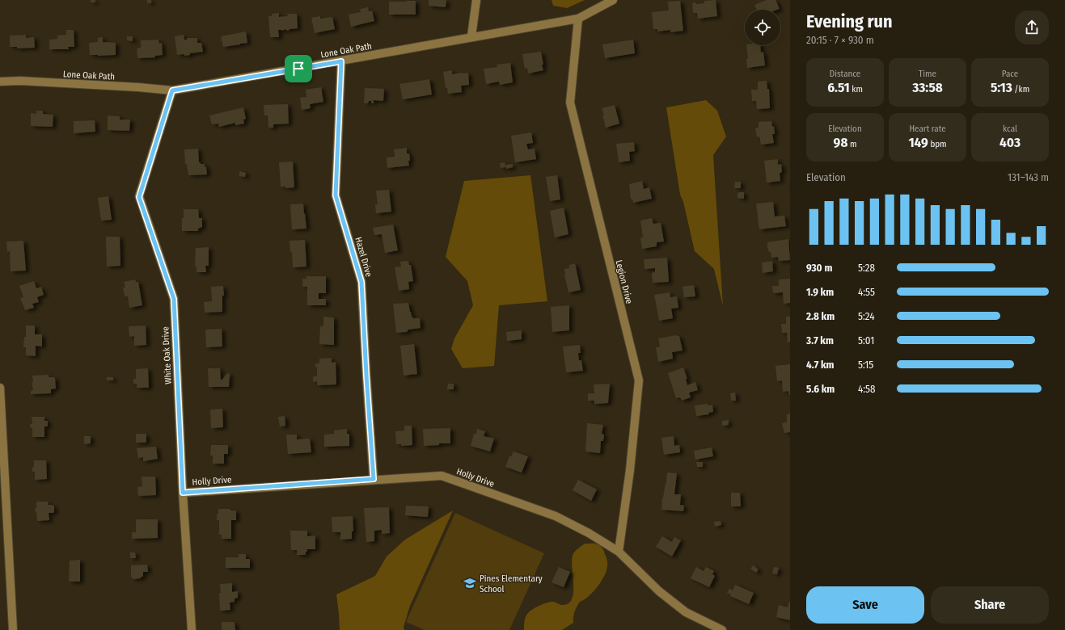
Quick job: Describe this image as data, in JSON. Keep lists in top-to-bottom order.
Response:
{
  "streets": {
    "street": [
      "Lone Oak Path",
      "Hazel Drive",
      "Legion Drive",
      "White Oak Drive",
      "Holly Drive"
    ]
  },
  "crossings": [
    ["Lone Oak Path", "Hazel Drive"],
    ["Lone Oak Path", "Legion Drive"],
    ["Lone Oak Path", "White Oak Drive"],
    ["Hazel Drive", "Holly Drive"],
    ["Legion Drive", "Holly Drive"],
    ["White Oak Drive", "Holly Drive"]
  ],
  "places": {
    "school or university": ["Pines Elementary School"]
  },
  "page": {
    "heading": ["Evening run", "20:15 · 7 × 930 m"],
    "stats": [
      ["Distance", "6.51 km"],
      ["Time", "33:58"],
      ["Pace", "5:13 /km"],
      ["Elevation", "98 m"],
      ["Heart rate", "149 bpm"],
      ["kcal", "403"]
    ],
    "chart": ["Elevation", "131–143 m"],
    "list": [
      {
        "name": "930 m",
        "note": "5:28"
      },
      {
        "name": "1.9 km",
        "note": "4:55"
      },
      {
        "name": "2.8 km",
        "note": "5:24"
      },
      {
        "name": "3.7 km",
        "note": "5:01"
      },
      {
        "name": "4.7 km",
        "note": "5:15"
      },
      {
        "name": "5.6 km",
        "note": "4:58"
      }
    ],
    "buttons": ["Save", "Share"]
  }
}
